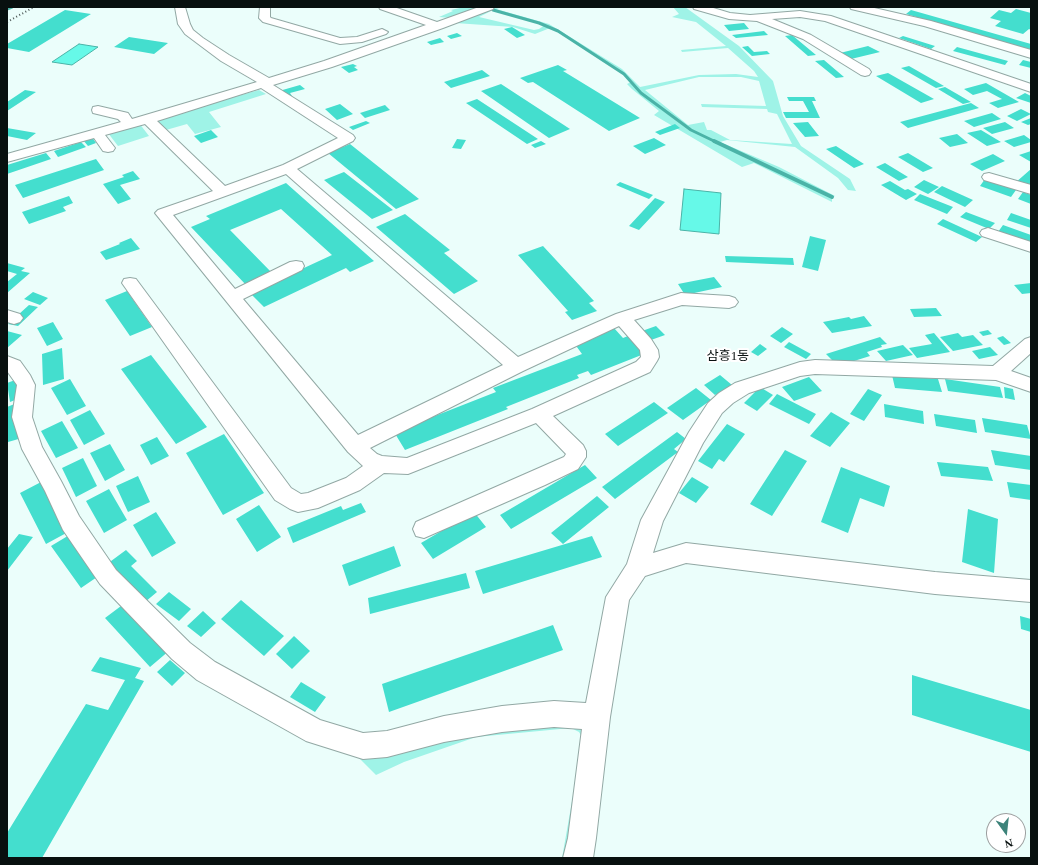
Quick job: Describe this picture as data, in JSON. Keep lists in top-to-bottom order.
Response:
{
  "districts": ["삼흥1동"],
  "north": "bottom"
}
